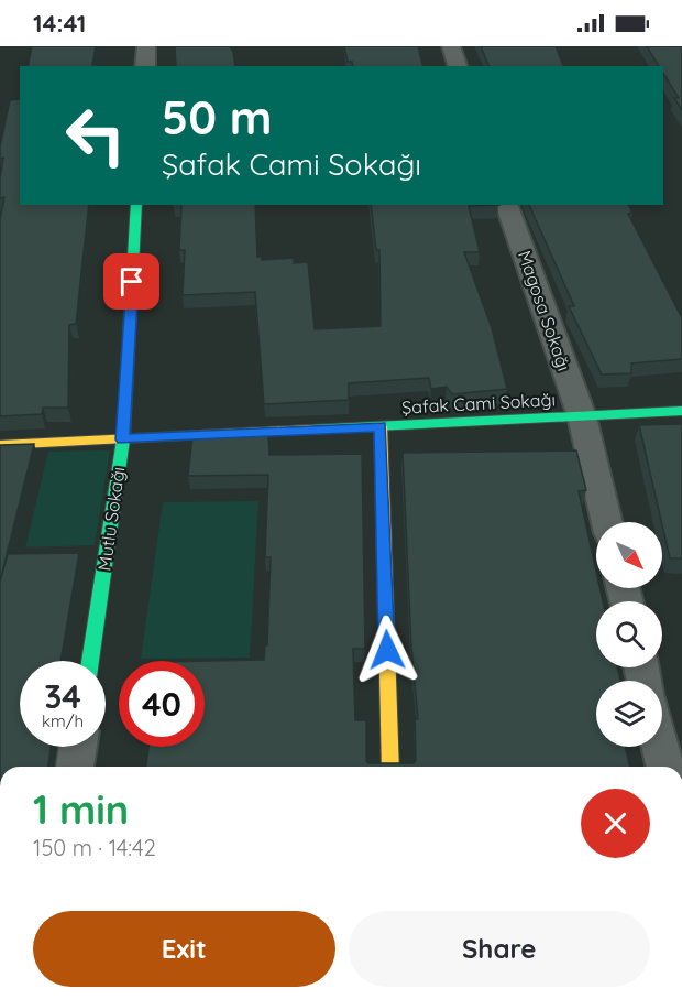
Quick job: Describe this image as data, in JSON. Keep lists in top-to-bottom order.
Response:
{
  "streets": {
    "street": ["Magosa Sokağı", "Şafak Cami Sokağı", "Mutlu Sokağı"]
  },
  "crossings": [
    ["Magosa Sokağı", "Şafak Cami Sokağı"],
    ["Şafak Cami Sokağı", "Mutlu Sokağı"]
  ],
  "north": "bottom right",
  "page": {
    "status": "14:41",
    "turn": ["50 m", "Şafak Cami Sokağı"],
    "speed": "34 km/h",
    "limit": "40",
    "heading": ["1 min", "150 m · 14:42"],
    "buttons": ["Exit", "Share"]
  }
}
